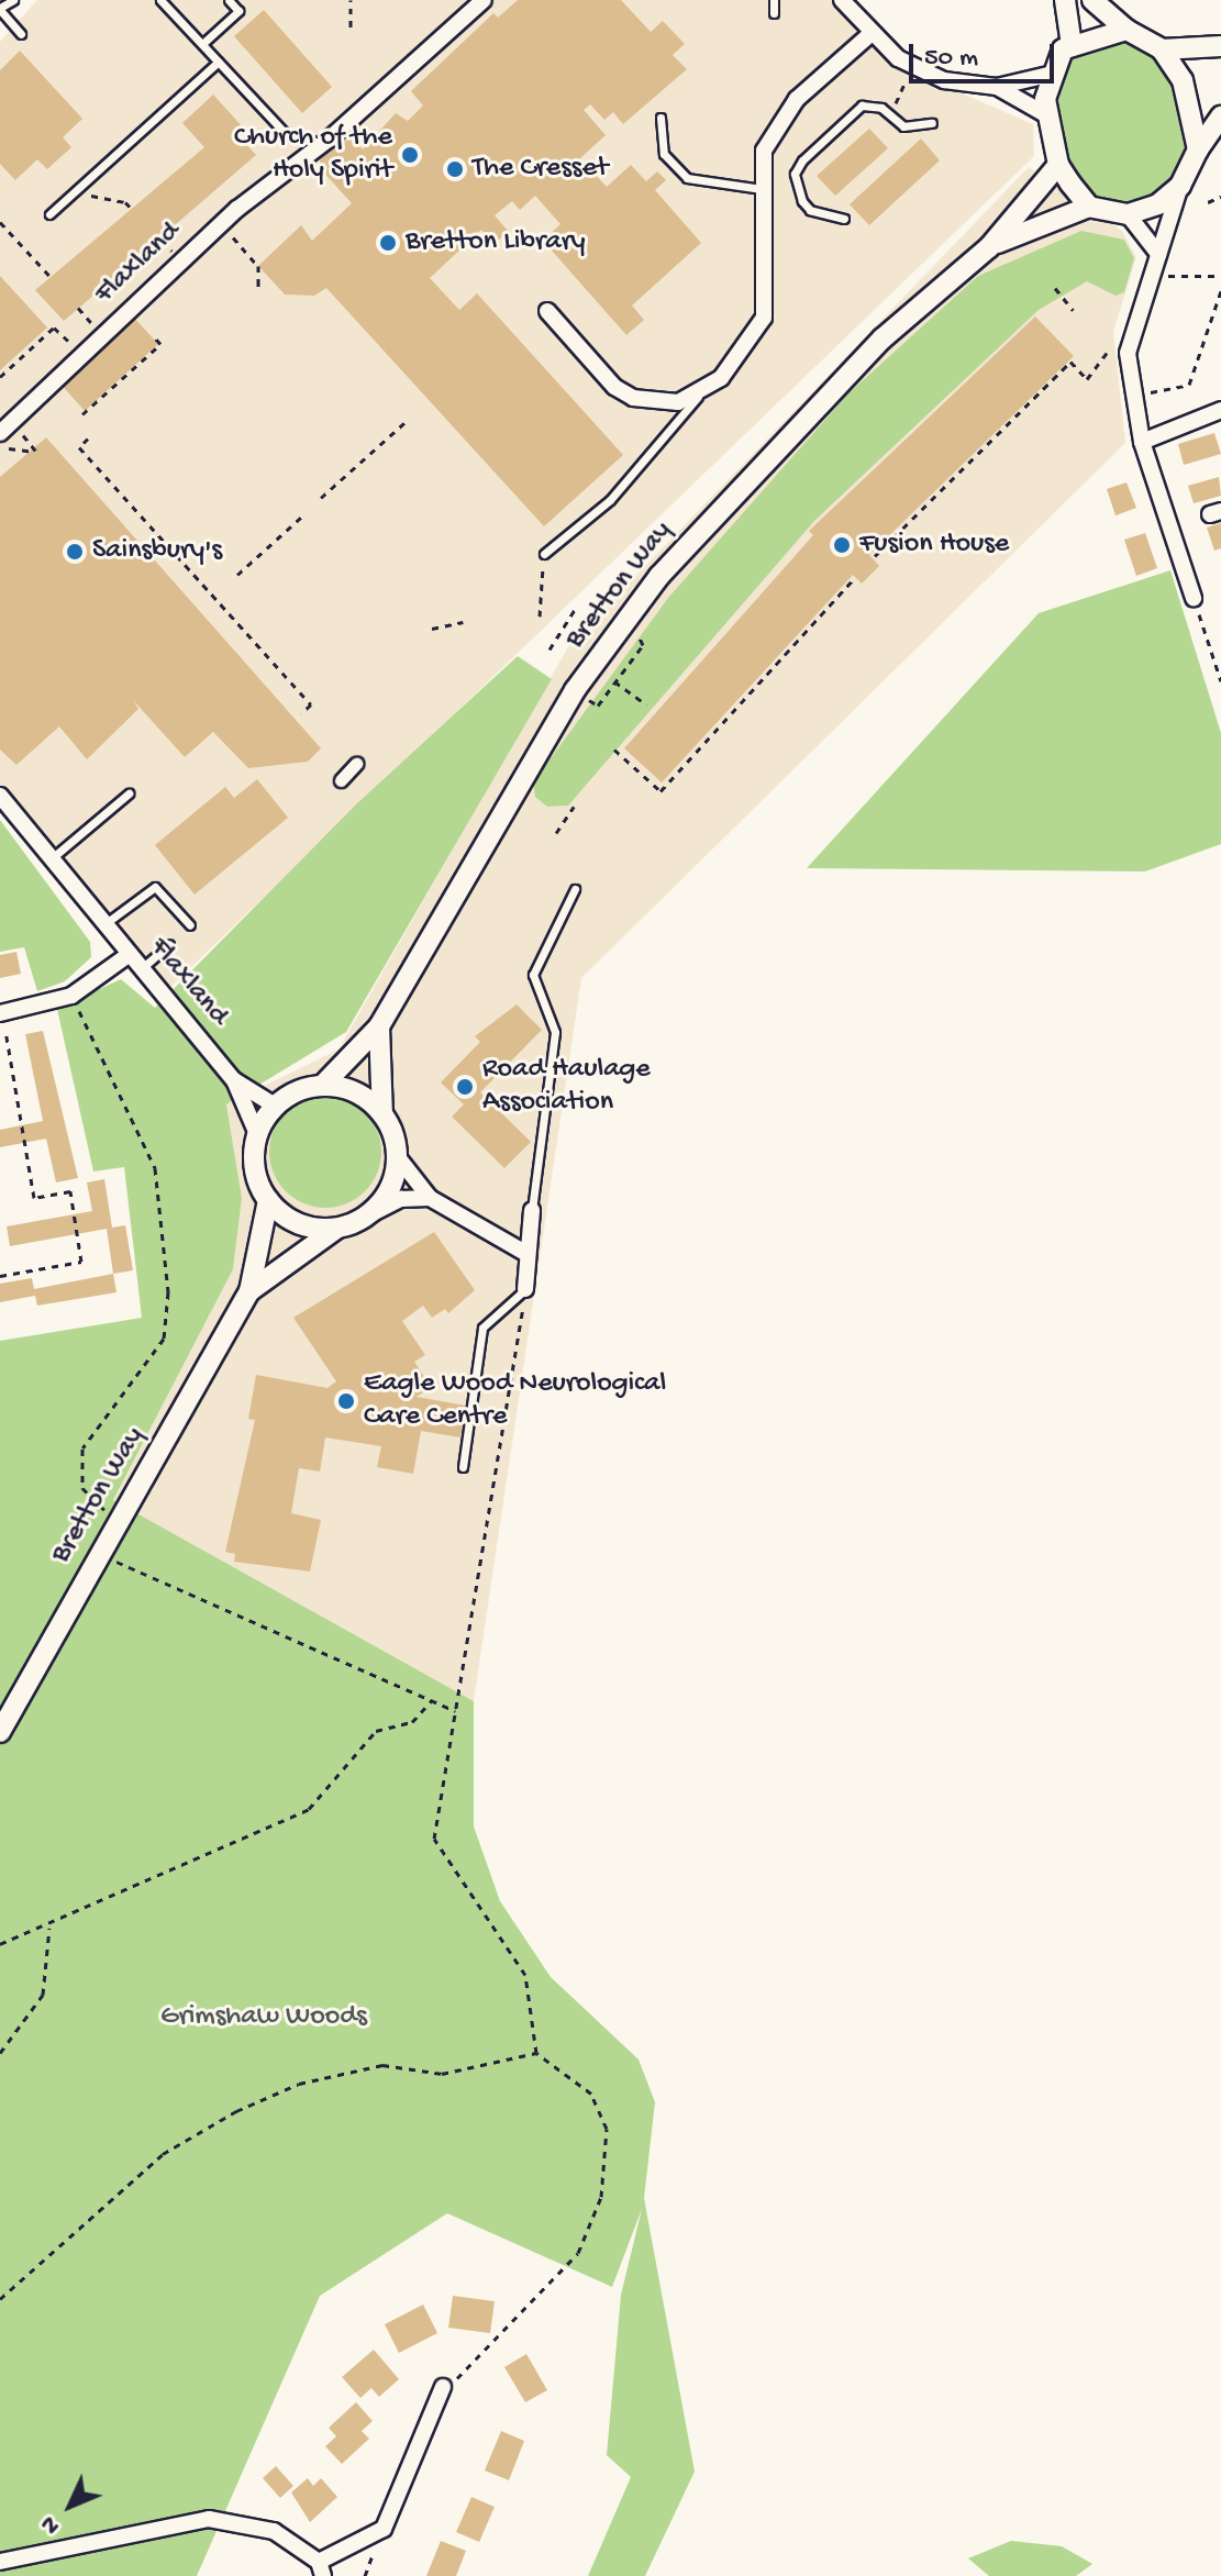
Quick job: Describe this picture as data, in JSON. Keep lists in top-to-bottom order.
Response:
{
  "streets": {
    "street": ["Flaxland", "Bretton Way"]
  },
  "crossings": [
    ["Flaxland", "Bretton Way"]
  ],
  "parks": ["Grimshaw Woods"],
  "places": [
    "Church of the Holy Spirit",
    "The Cresset",
    "Bretton Library",
    "Fusion House",
    "Sainsbury's",
    "Road Haulage Association",
    "Eagle Wood Neurological Care Centre"
  ],
  "scale_bar": "50 m",
  "north": "bottom left"
}
